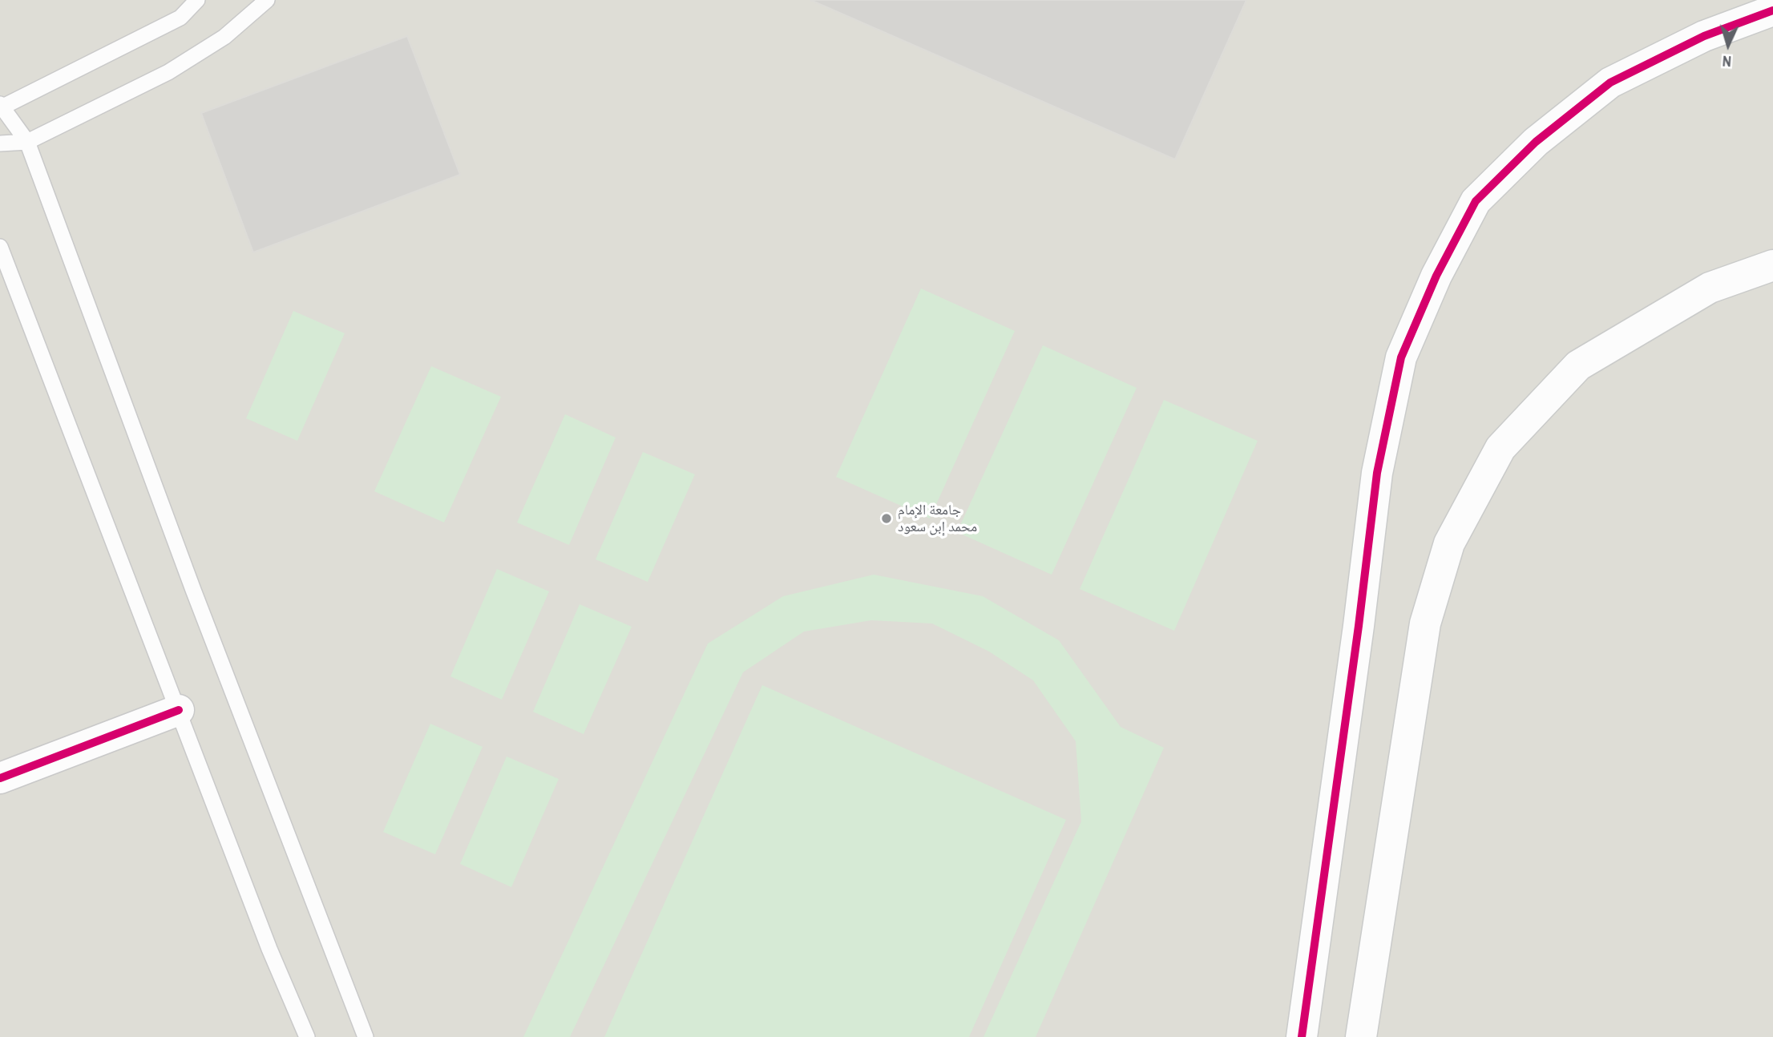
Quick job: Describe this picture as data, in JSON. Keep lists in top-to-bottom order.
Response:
{
  "places": ["جامعة الإمام محمد إبن سعود"],
  "north": "bottom"
}
